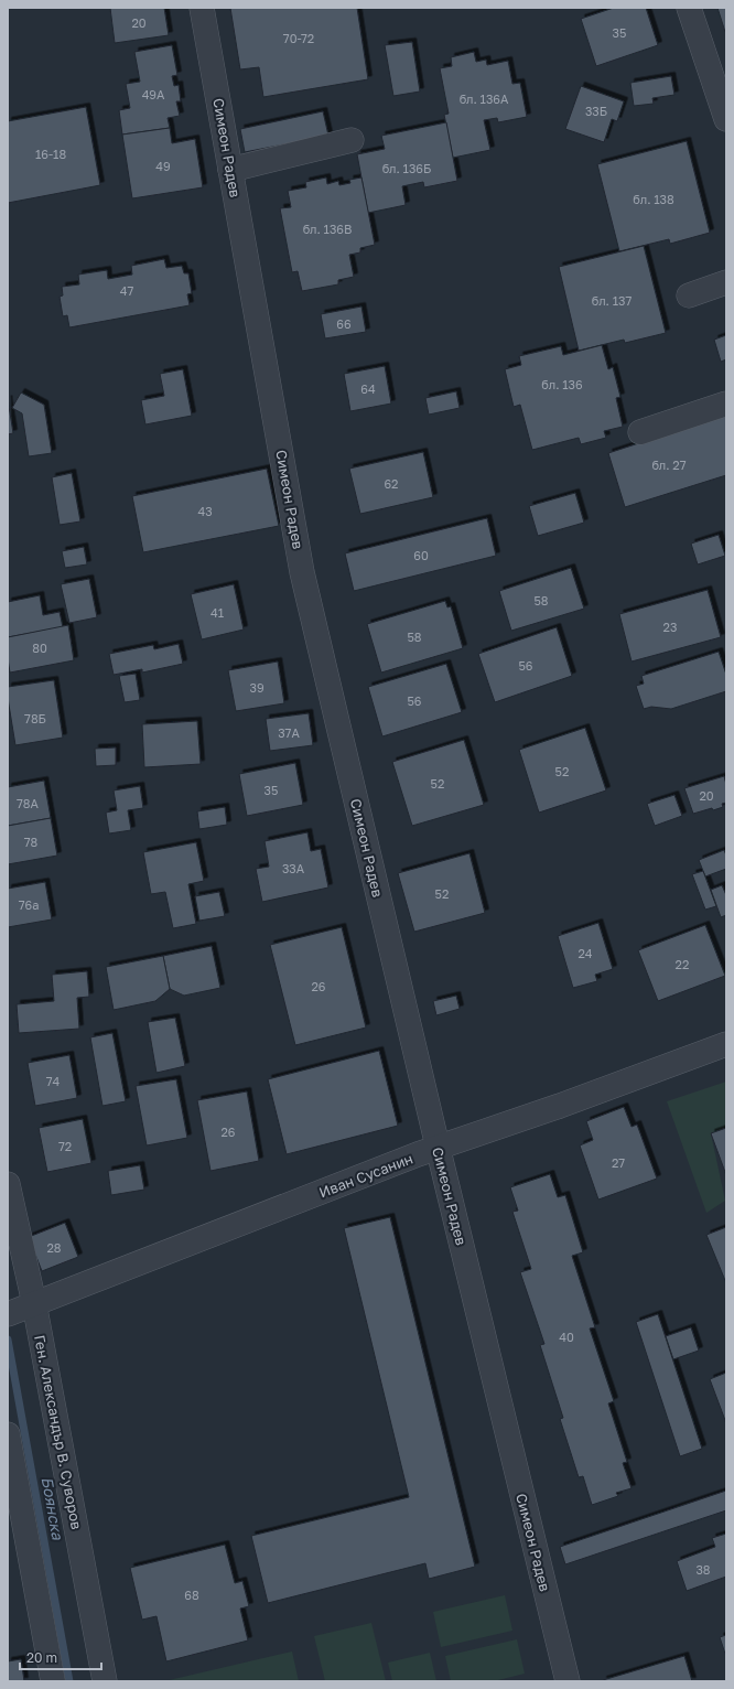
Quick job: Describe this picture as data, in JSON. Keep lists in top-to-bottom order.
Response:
{
  "streets": {
    "street": ["Симеон Радев", "Иван Сусанин", "Ген. Александър В. Суворов"]
  },
  "crossings": [
    ["Симеон Радев", "Иван Сусанин"],
    ["Иван Сусанин", "Ген. Александър В. Суворов"]
  ],
  "water": ["Боянска"],
  "house_numbers": [
    "20",
    "35",
    "70-72",
    "49A",
    "бл. 136А",
    "33Б",
    "16-18",
    "49",
    "бл. 136Б",
    "бл. 138",
    "бл. 136В",
    "47",
    "бл. 137",
    "66",
    "бл. 136",
    "64",
    "бл. 27",
    "62",
    "43",
    "60",
    "58",
    "41",
    "23",
    "58",
    "80",
    "56",
    "39",
    "56",
    "78Б",
    "37А",
    "52",
    "52",
    "35",
    "20",
    "78А",
    "78",
    "33А",
    "52",
    "76a",
    "24",
    "22",
    "26",
    "74",
    "26",
    "72",
    "27",
    "28",
    "40",
    "38",
    "68"
  ],
  "scale_bar": "20 m"
}
